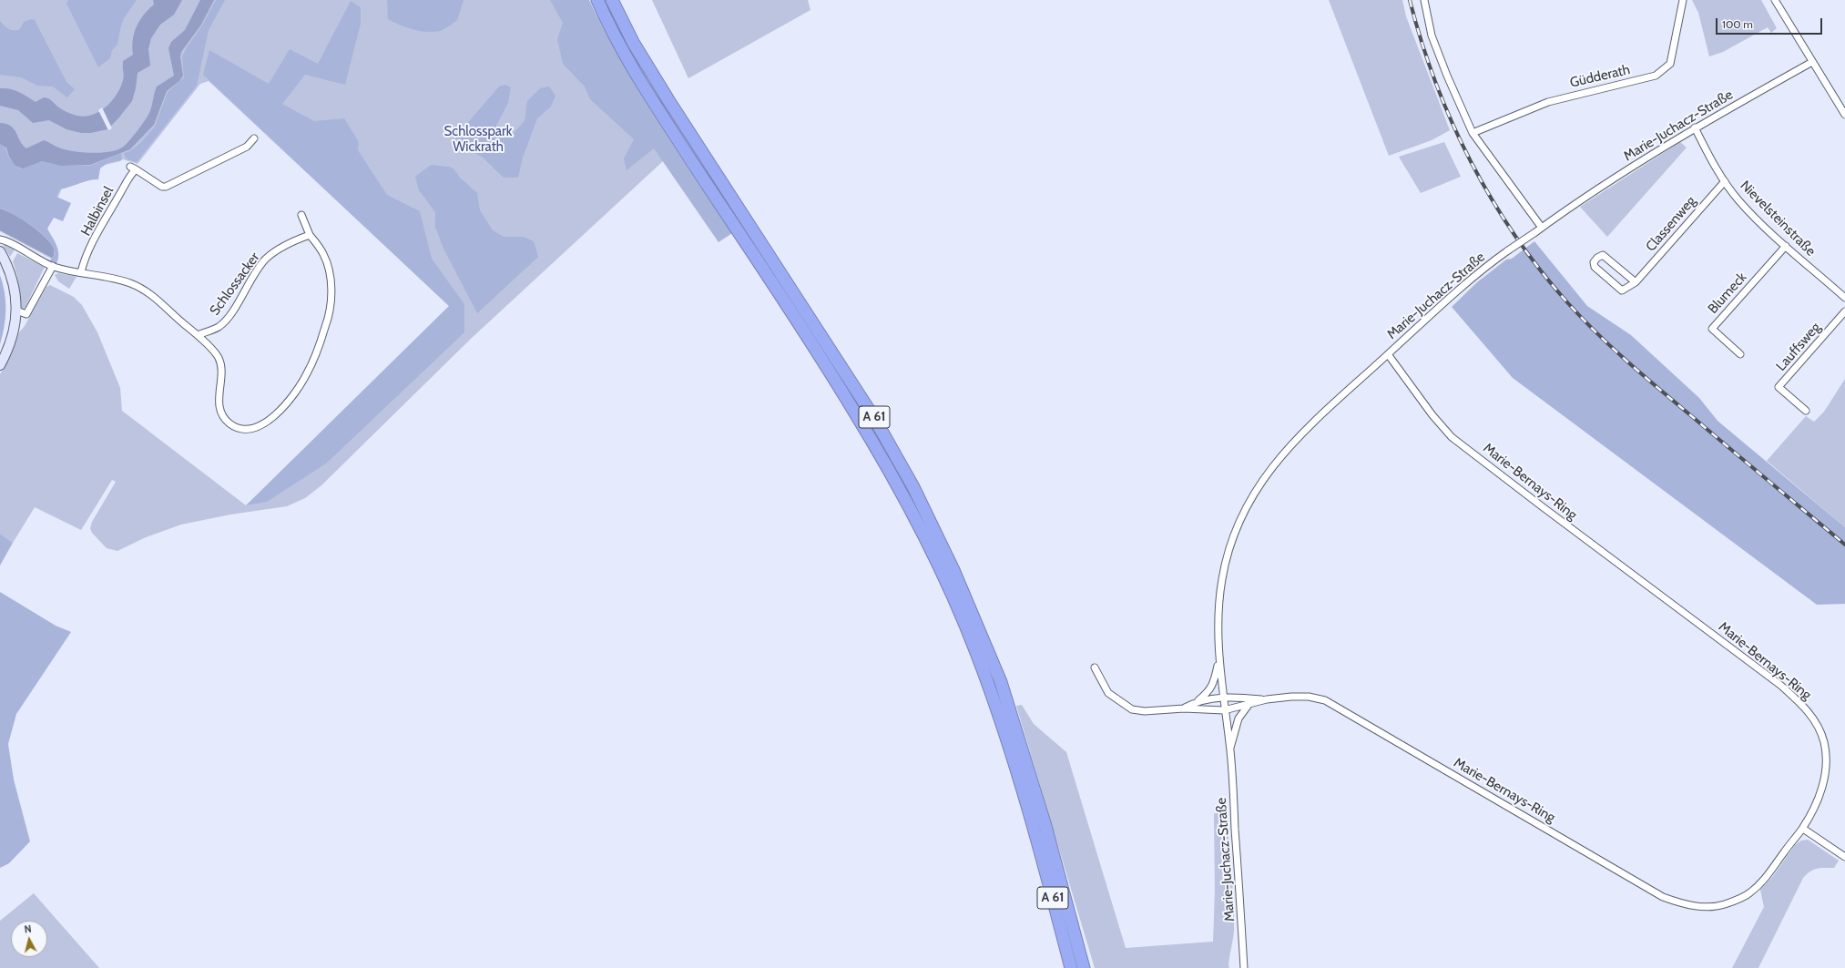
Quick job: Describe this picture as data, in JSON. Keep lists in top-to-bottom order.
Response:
{
  "streets": {
    "highway": ["A 61"],
    "street": [
      "Güdderath",
      "Marie-Juchacz-Straße",
      "Halbinsel",
      "Nievelsteinstraße",
      "Classenweg",
      "Schlossacker",
      "Blumeck",
      "Lauffsweg",
      "Marie-Bernays-Ring"
    ]
  },
  "crossings": [
    ["Marie-Juchacz-Straße", "Nievelsteinstraße"],
    ["Marie-Juchacz-Straße", "Marie-Bernays-Ring"],
    ["Nievelsteinstraße", "Classenweg"],
    ["Nievelsteinstraße", "Blumeck"]
  ],
  "parks": ["Schlosspark Wickrath"],
  "scale_bar": "100 m",
  "north": "top"
}
